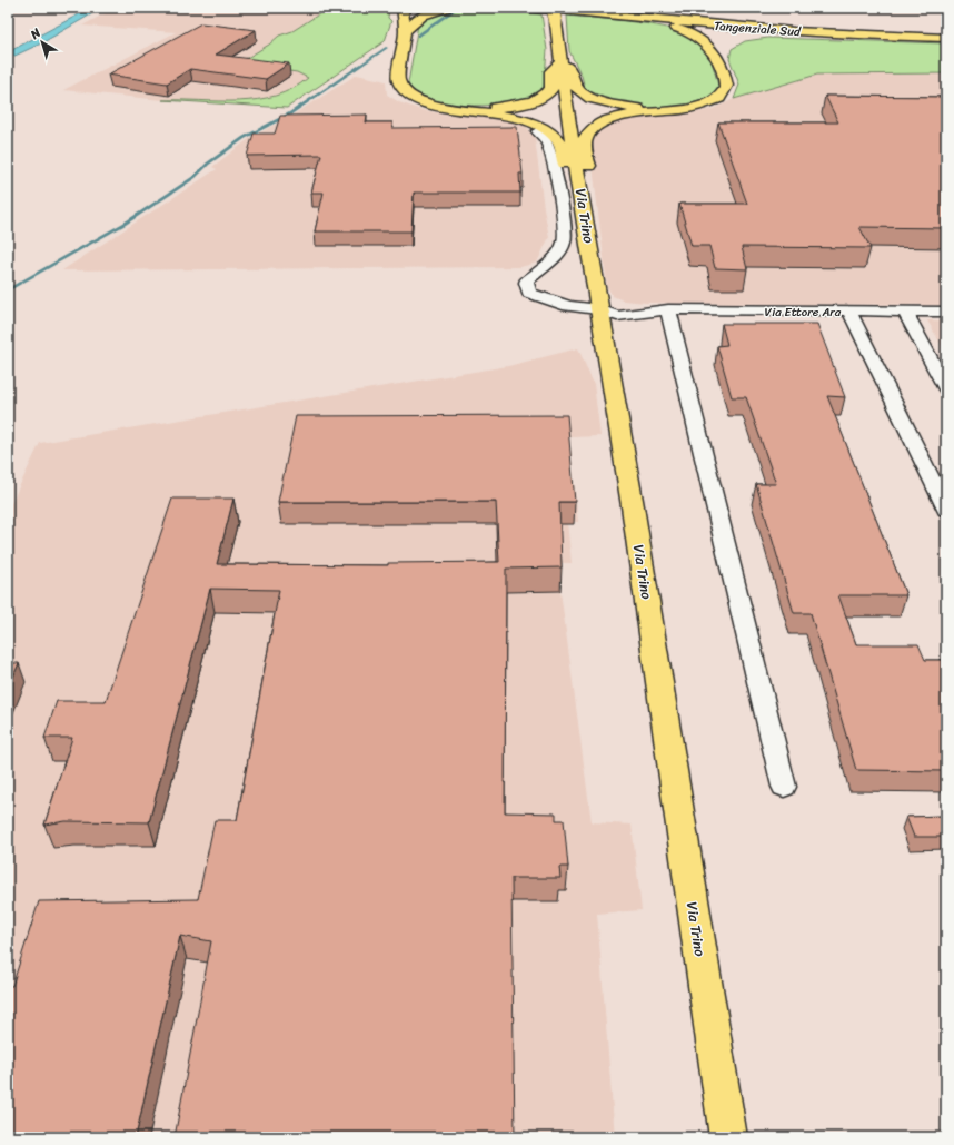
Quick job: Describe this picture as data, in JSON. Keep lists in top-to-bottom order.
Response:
{
  "streets": {
    "main road": ["Tangenziale Sud", "Via Trino"],
    "street": ["Via Ettore Ara"]
  },
  "crossings": [
    ["Tangenziale Sud", "Via Trino"],
    ["Via Trino", "Via Ettore Ara"]
  ],
  "north": "top left"
}
